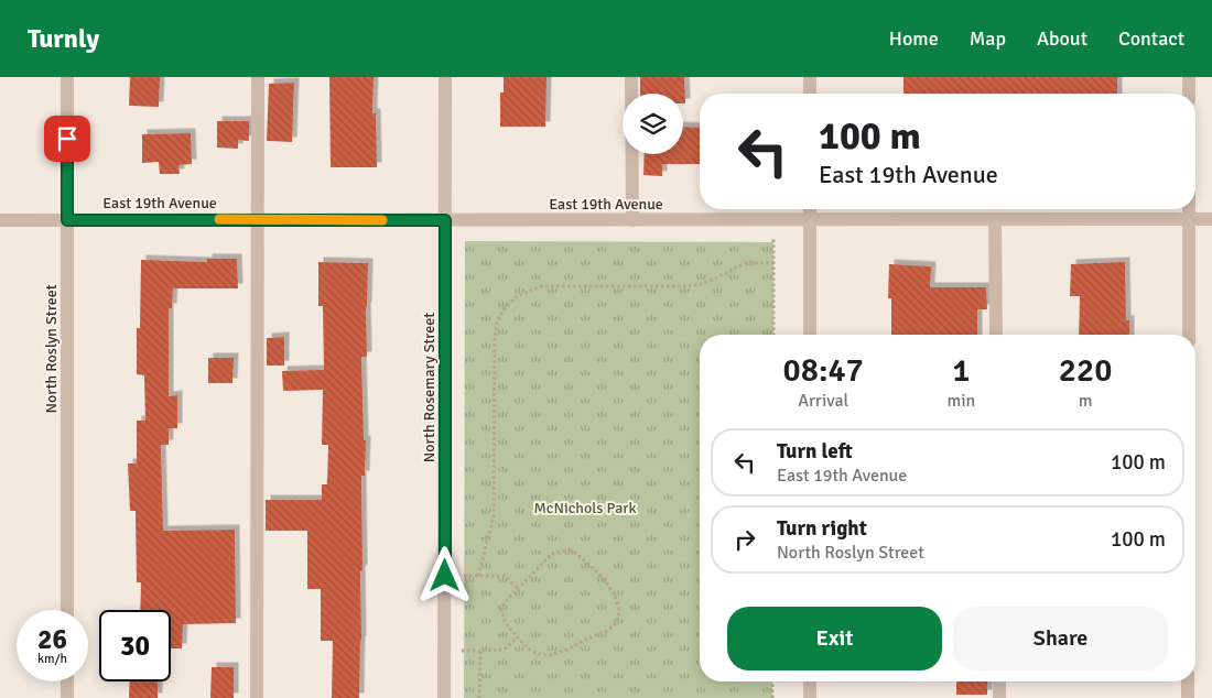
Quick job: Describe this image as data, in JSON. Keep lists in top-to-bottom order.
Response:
{
  "streets": {
    "street": ["East 19th Avenue", "North Roslyn Street", "North Rosemary Street"]
  },
  "crossings": [
    ["East 19th Avenue", "North Roslyn Street"],
    ["East 19th Avenue", "North Rosemary Street"]
  ],
  "parks": ["McNichols Park"],
  "page": {
    "header": "Turnly",
    "nav": [
      "Home",
      "Map",
      "About",
      "Contact"
    ],
    "turn": ["100 m", "East 19th Avenue"],
    "eta": [
      "08:47",
      "Arrival",
      "1",
      "min",
      "220",
      "m"
    ],
    "list": [
      {
        "name": "Turn left",
        "note": "East 19th Avenue",
        "value": "100 m"
      },
      {
        "name": "Turn right",
        "note": "North Roslyn Street",
        "value": "100 m"
      }
    ],
    "buttons": ["Exit", "Share"],
    "speed": "26 km/h",
    "limit": "30"
  }
}
